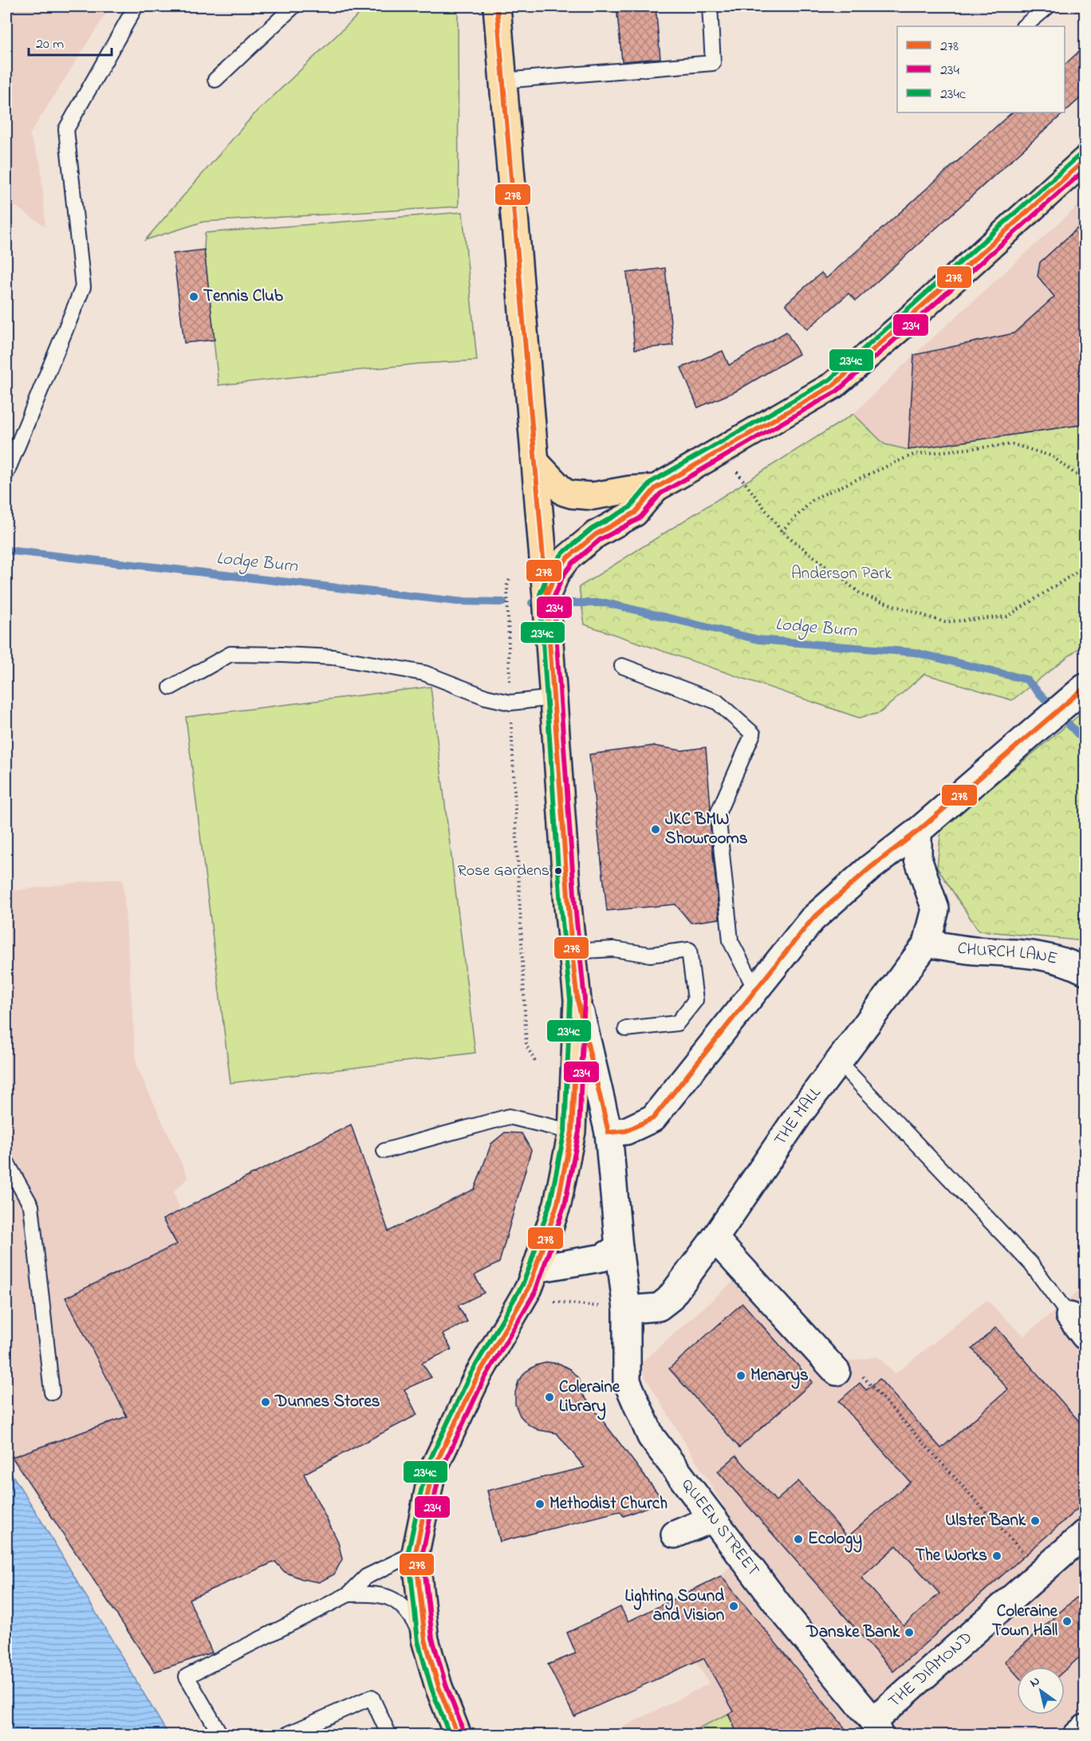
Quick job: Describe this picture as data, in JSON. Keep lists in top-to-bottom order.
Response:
{
  "streets": {
    "street": [
      "CHURCH LANE",
      "THE MALL",
      "QUEEN STREET",
      "THE DIAMOND"
    ]
  },
  "crossings": [
    ["CHURCH LANE", "THE MALL"],
    ["THE MALL", "QUEEN STREET"],
    ["QUEEN STREET", "THE DIAMOND"]
  ],
  "water": ["Lodge Burn"],
  "parks": ["Anderson Park"],
  "places": [
    "Tennis Club",
    "JKC BMW Showrooms",
    "Rose Gardens",
    "Menarys",
    "Coleraine Library",
    "Dunnes Stores",
    "Methodist Church",
    "Ulster Bank",
    "Ecology",
    "The Works",
    "Lighting Sound and Vision",
    "Coleraine Town Hall",
    "Danske Bank"
  ],
  "lines": ["transit line 278", "transit line 234c", "transit line 234"],
  "legend": ["278", "234", "234c"],
  "scale_bar": "20 m",
  "north": "top left"
}
